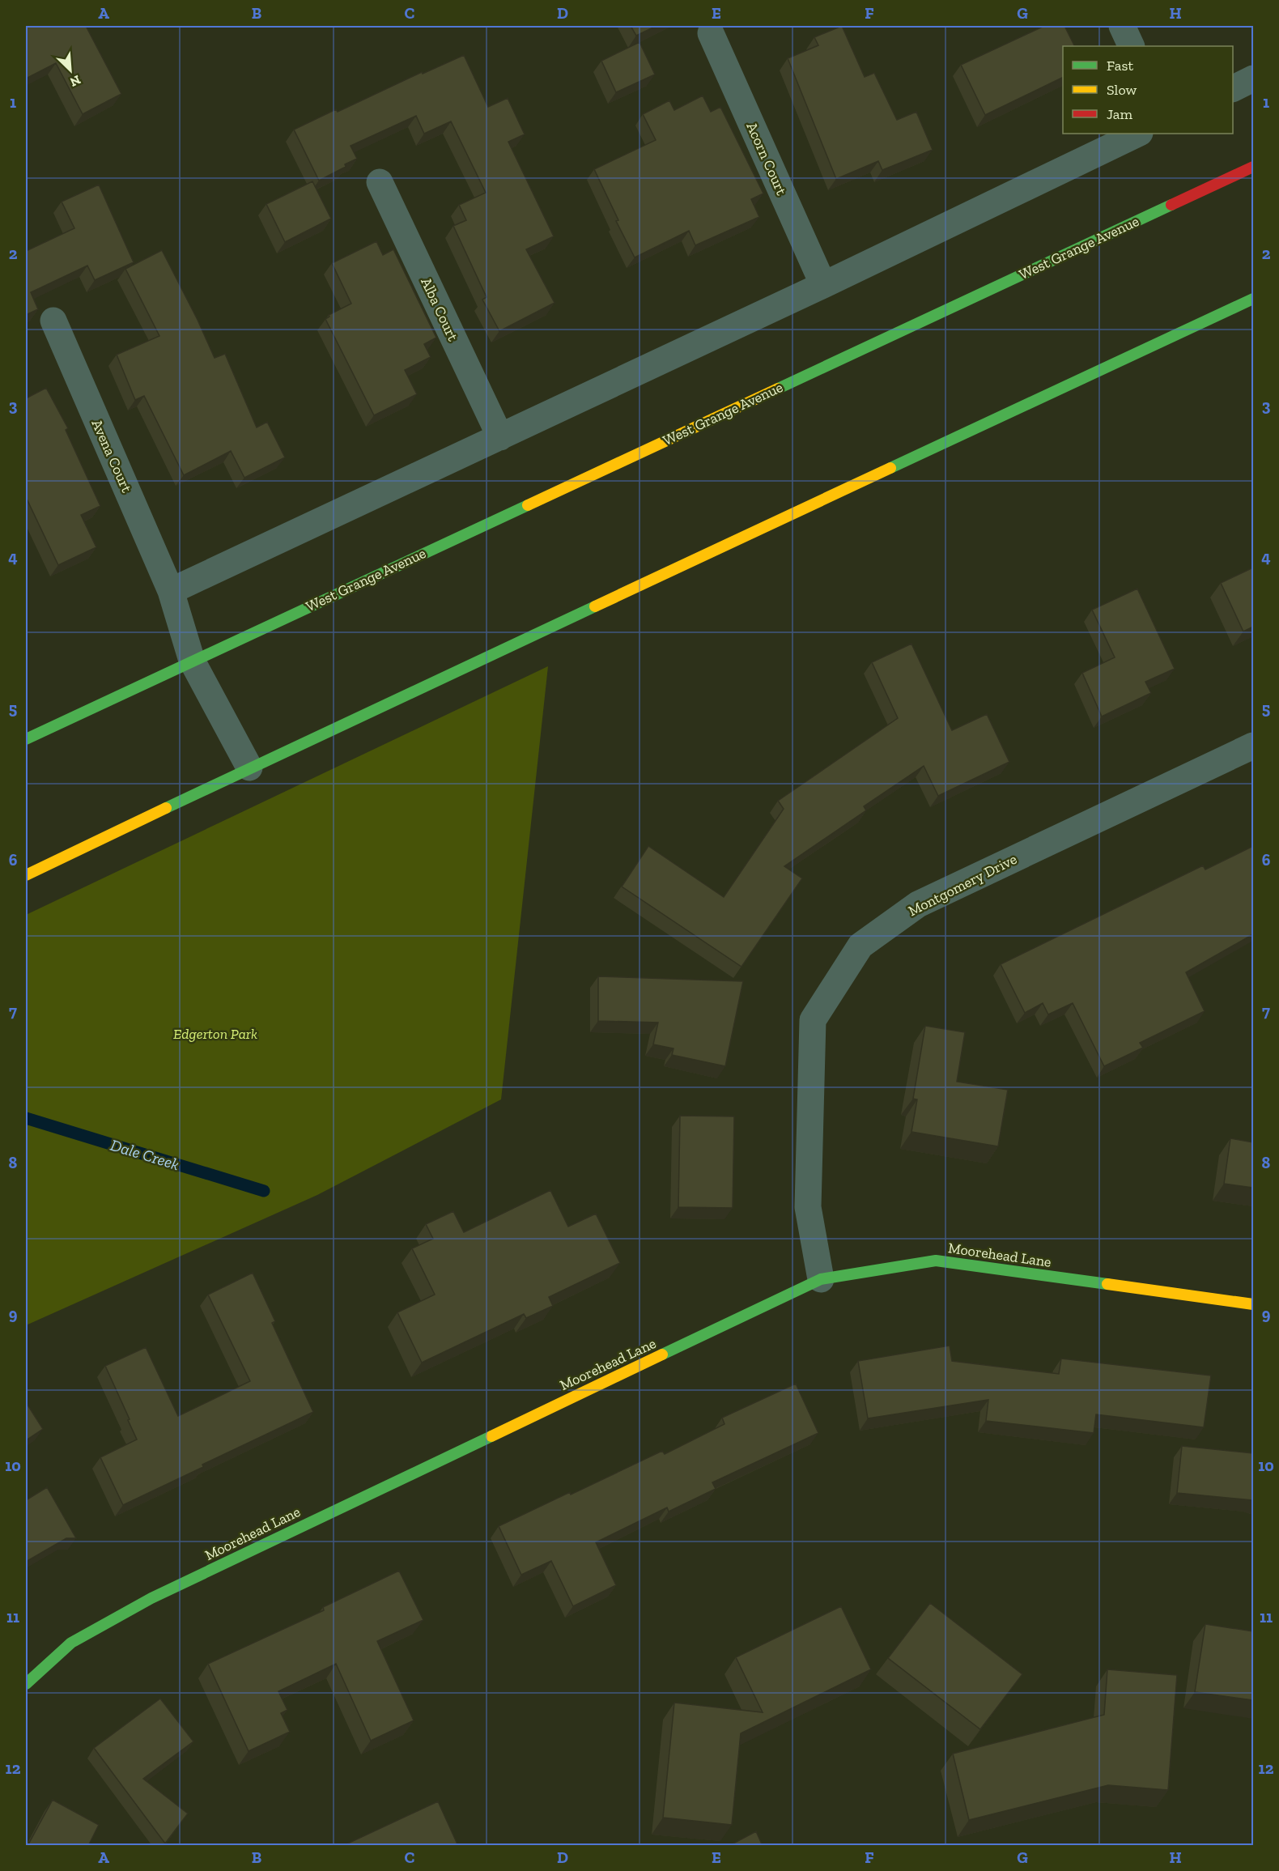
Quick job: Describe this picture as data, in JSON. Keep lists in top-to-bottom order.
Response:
{
  "streets": {
    "street": [
      "Acorn Court",
      "West Grange Avenue",
      "Alba Court",
      "Avena Court",
      "Montgomery Drive",
      "Moorehead Lane"
    ]
  },
  "crossings": [
    ["Montgomery Drive", "Moorehead Lane"]
  ],
  "water": ["Dale Creek"],
  "parks": ["Edgerton Park"],
  "legend": ["Fast", "Slow", "Jam"],
  "north": "bottom right",
  "grid": {
    "columns": [
      "A",
      "B",
      "C",
      "D",
      "E",
      "F",
      "G",
      "H"
    ],
    "rows": [
      "1",
      "2",
      "3",
      "4",
      "5",
      "6",
      "7",
      "8",
      "9",
      "10",
      "11",
      "12"
    ]
  }
}
